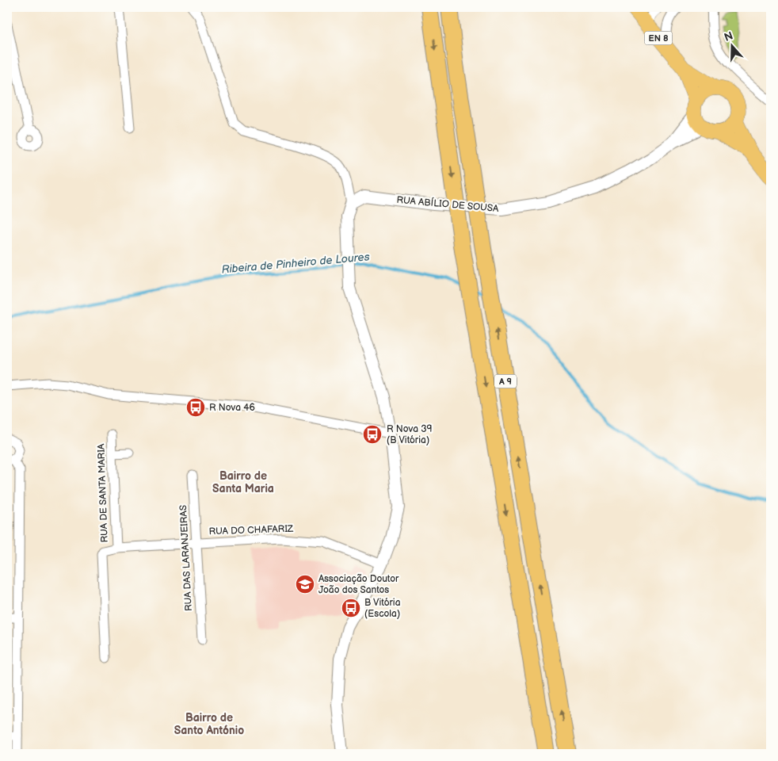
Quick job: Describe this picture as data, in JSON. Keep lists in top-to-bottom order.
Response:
{
  "streets": {
    "highway": ["A 9"],
    "main road": ["EN 8"],
    "street": [
      "RUA ABÍLIO DE SOUSA",
      "RUA DE SANTA MARIA",
      "RUA DO CHAFARIZ",
      "RUA DAS LARANJEIRAS"
    ]
  },
  "crossings": [
    ["EN 8", "RUA ABÍLIO DE SOUSA"],
    ["RUA DE SANTA MARIA", "RUA DO CHAFARIZ"],
    ["RUA DO CHAFARIZ", "RUA DAS LARANJEIRAS"]
  ],
  "districts": ["Bairro de Santa Maria", "Bairro de Santo António"],
  "water": ["Ribeira de Pinheiro de Loures"],
  "places": {
    "bus stop": ["R Nova 46", "R Nova 39 (B Vitória)", "B Vitória (Escola)"],
    "school or university": ["Associação Doutor João dos Santos"]
  },
  "north": "top"
}
